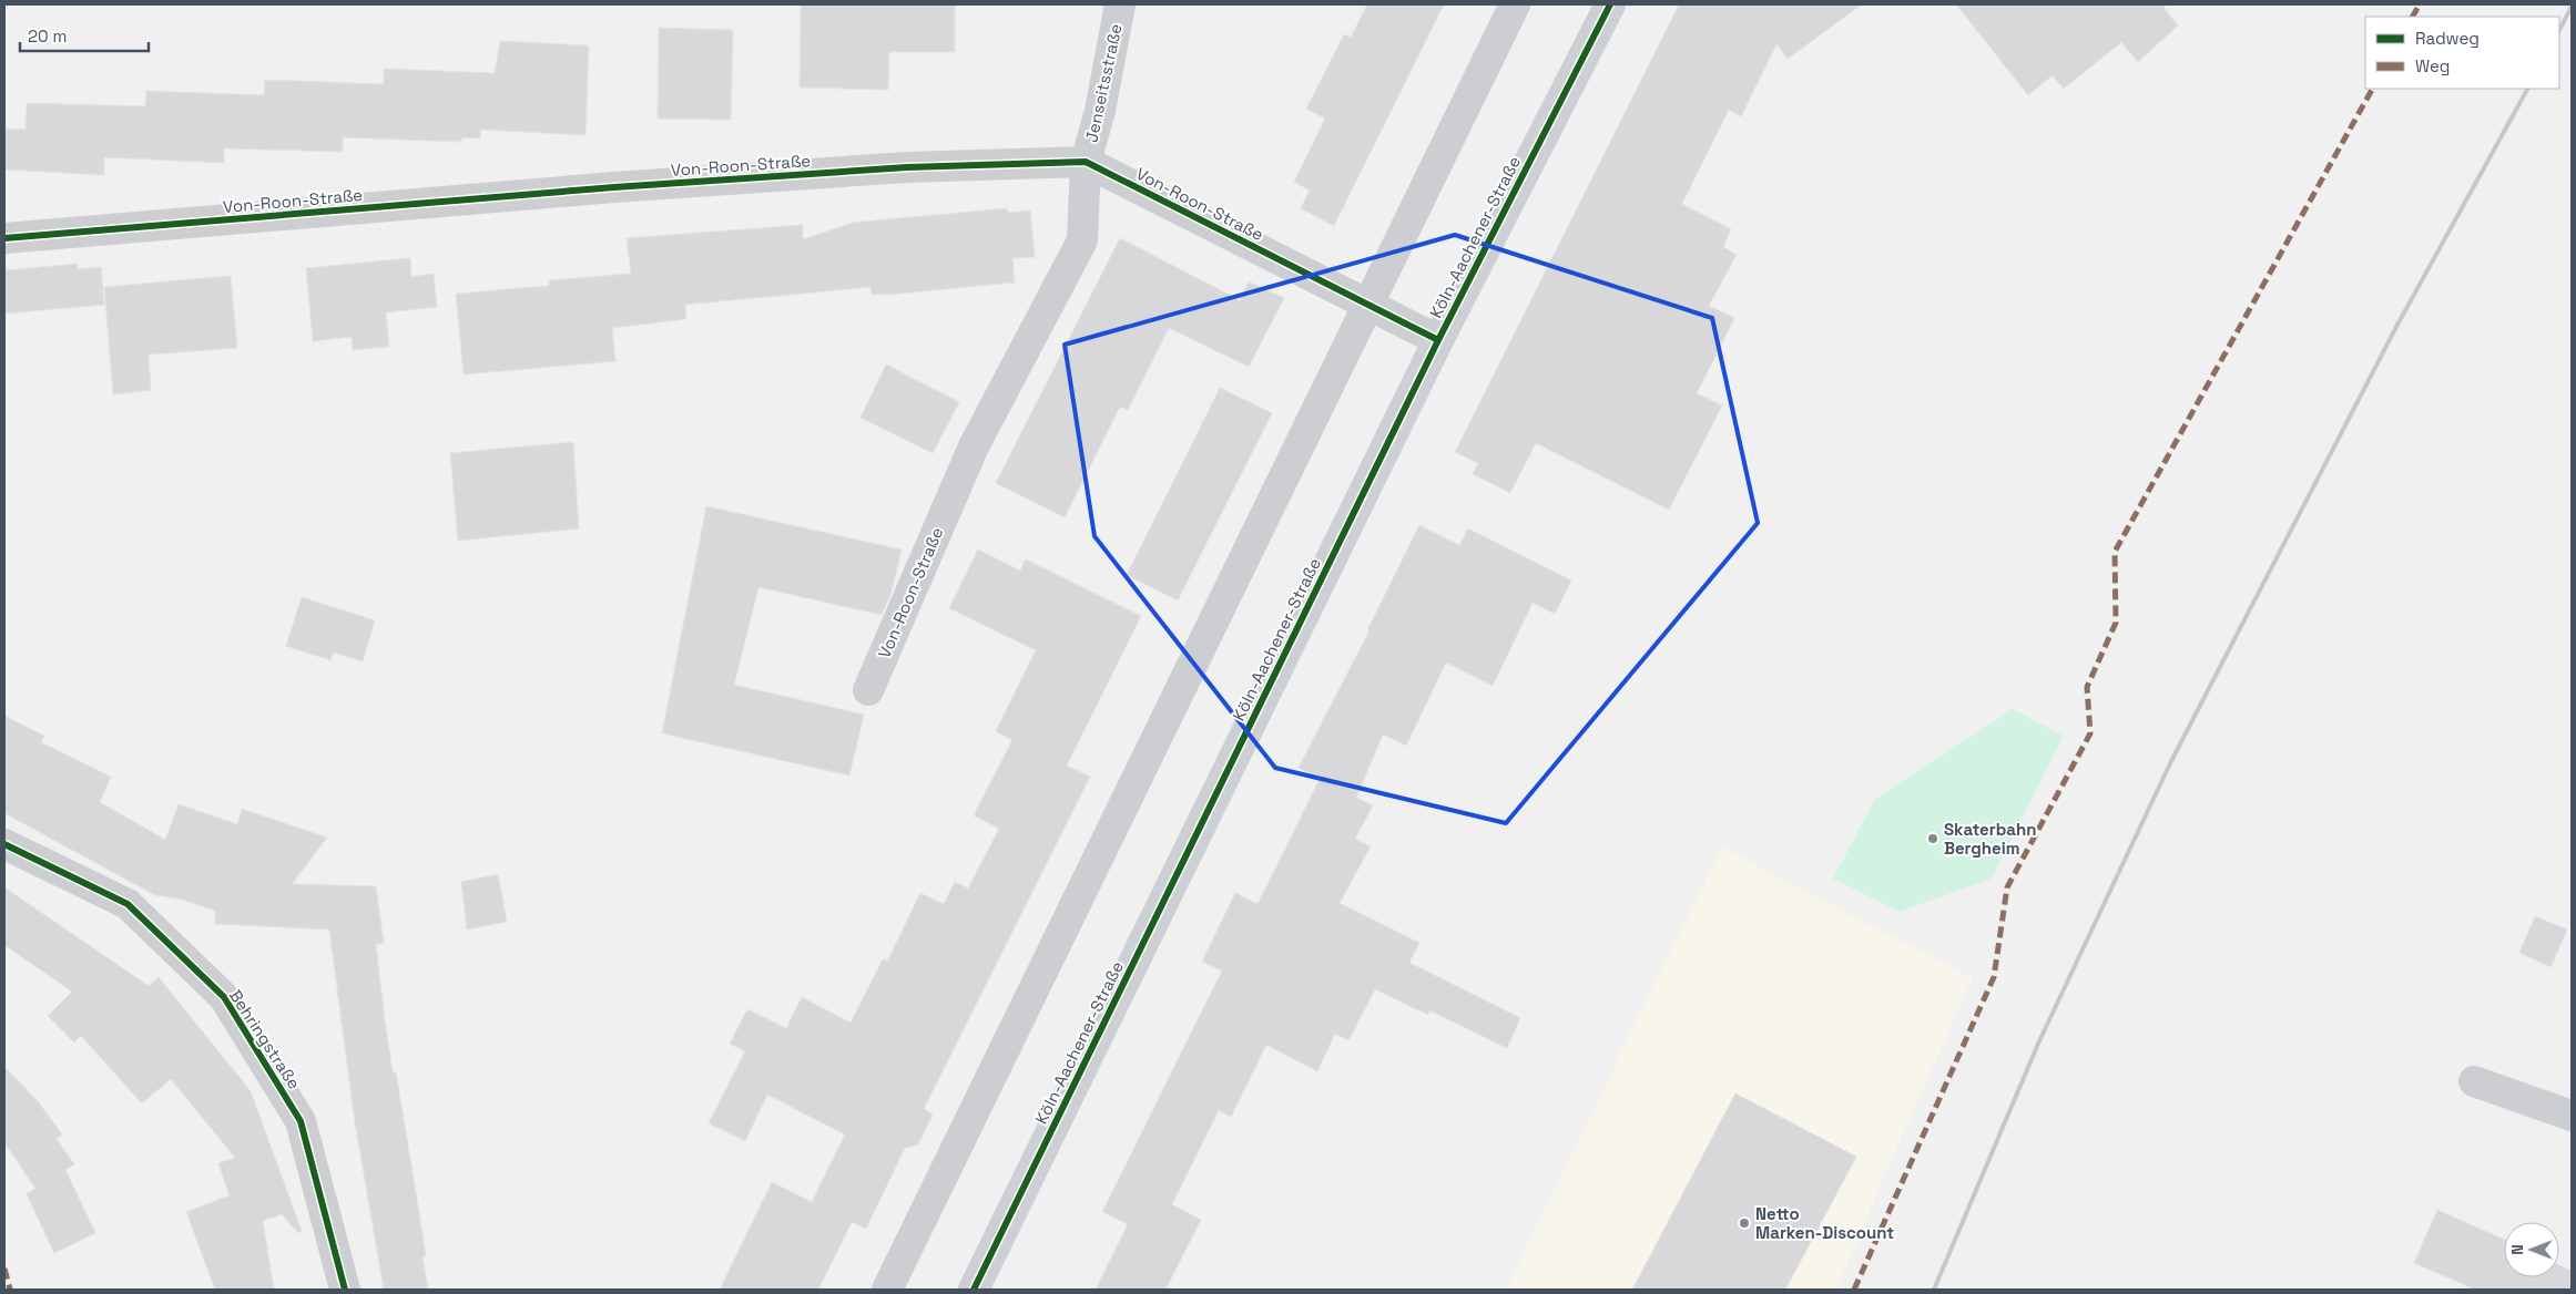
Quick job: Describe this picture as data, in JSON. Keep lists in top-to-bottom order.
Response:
{
  "streets": {
    "main road": ["Köln-Aachener-Straße"],
    "street": ["Jenseitsstraße", "Von-Roon-Straße", "Behringstraße"]
  },
  "crossings": [
    ["Jenseitsstraße", "Von-Roon-Straße"],
    ["Von-Roon-Straße", "Köln-Aachener-Straße"]
  ],
  "places": ["Skaterbahn Bergheim", "Netto Marken-Discount"],
  "legend": ["Radweg", "Weg"],
  "scale_bar": "20 m",
  "north": "left"
}
